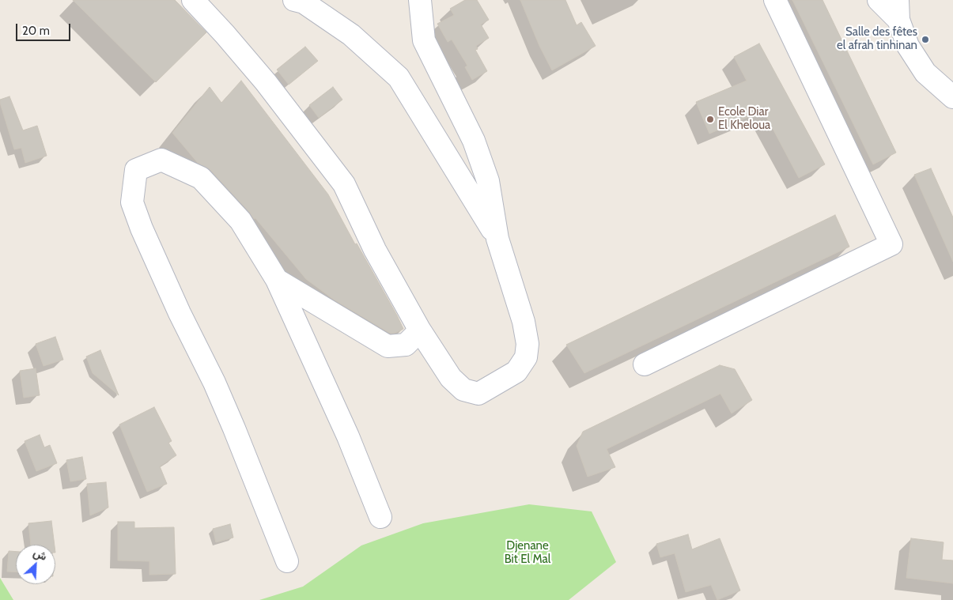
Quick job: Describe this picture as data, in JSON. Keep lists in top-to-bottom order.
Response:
{
  "parks": ["Djenane Bit El Mal"],
  "places": ["Salle des fêtes el afrah tinhinan", "Ecole Diar El Kheloua"],
  "scale_bar": "20 m",
  "north": "top right"
}
